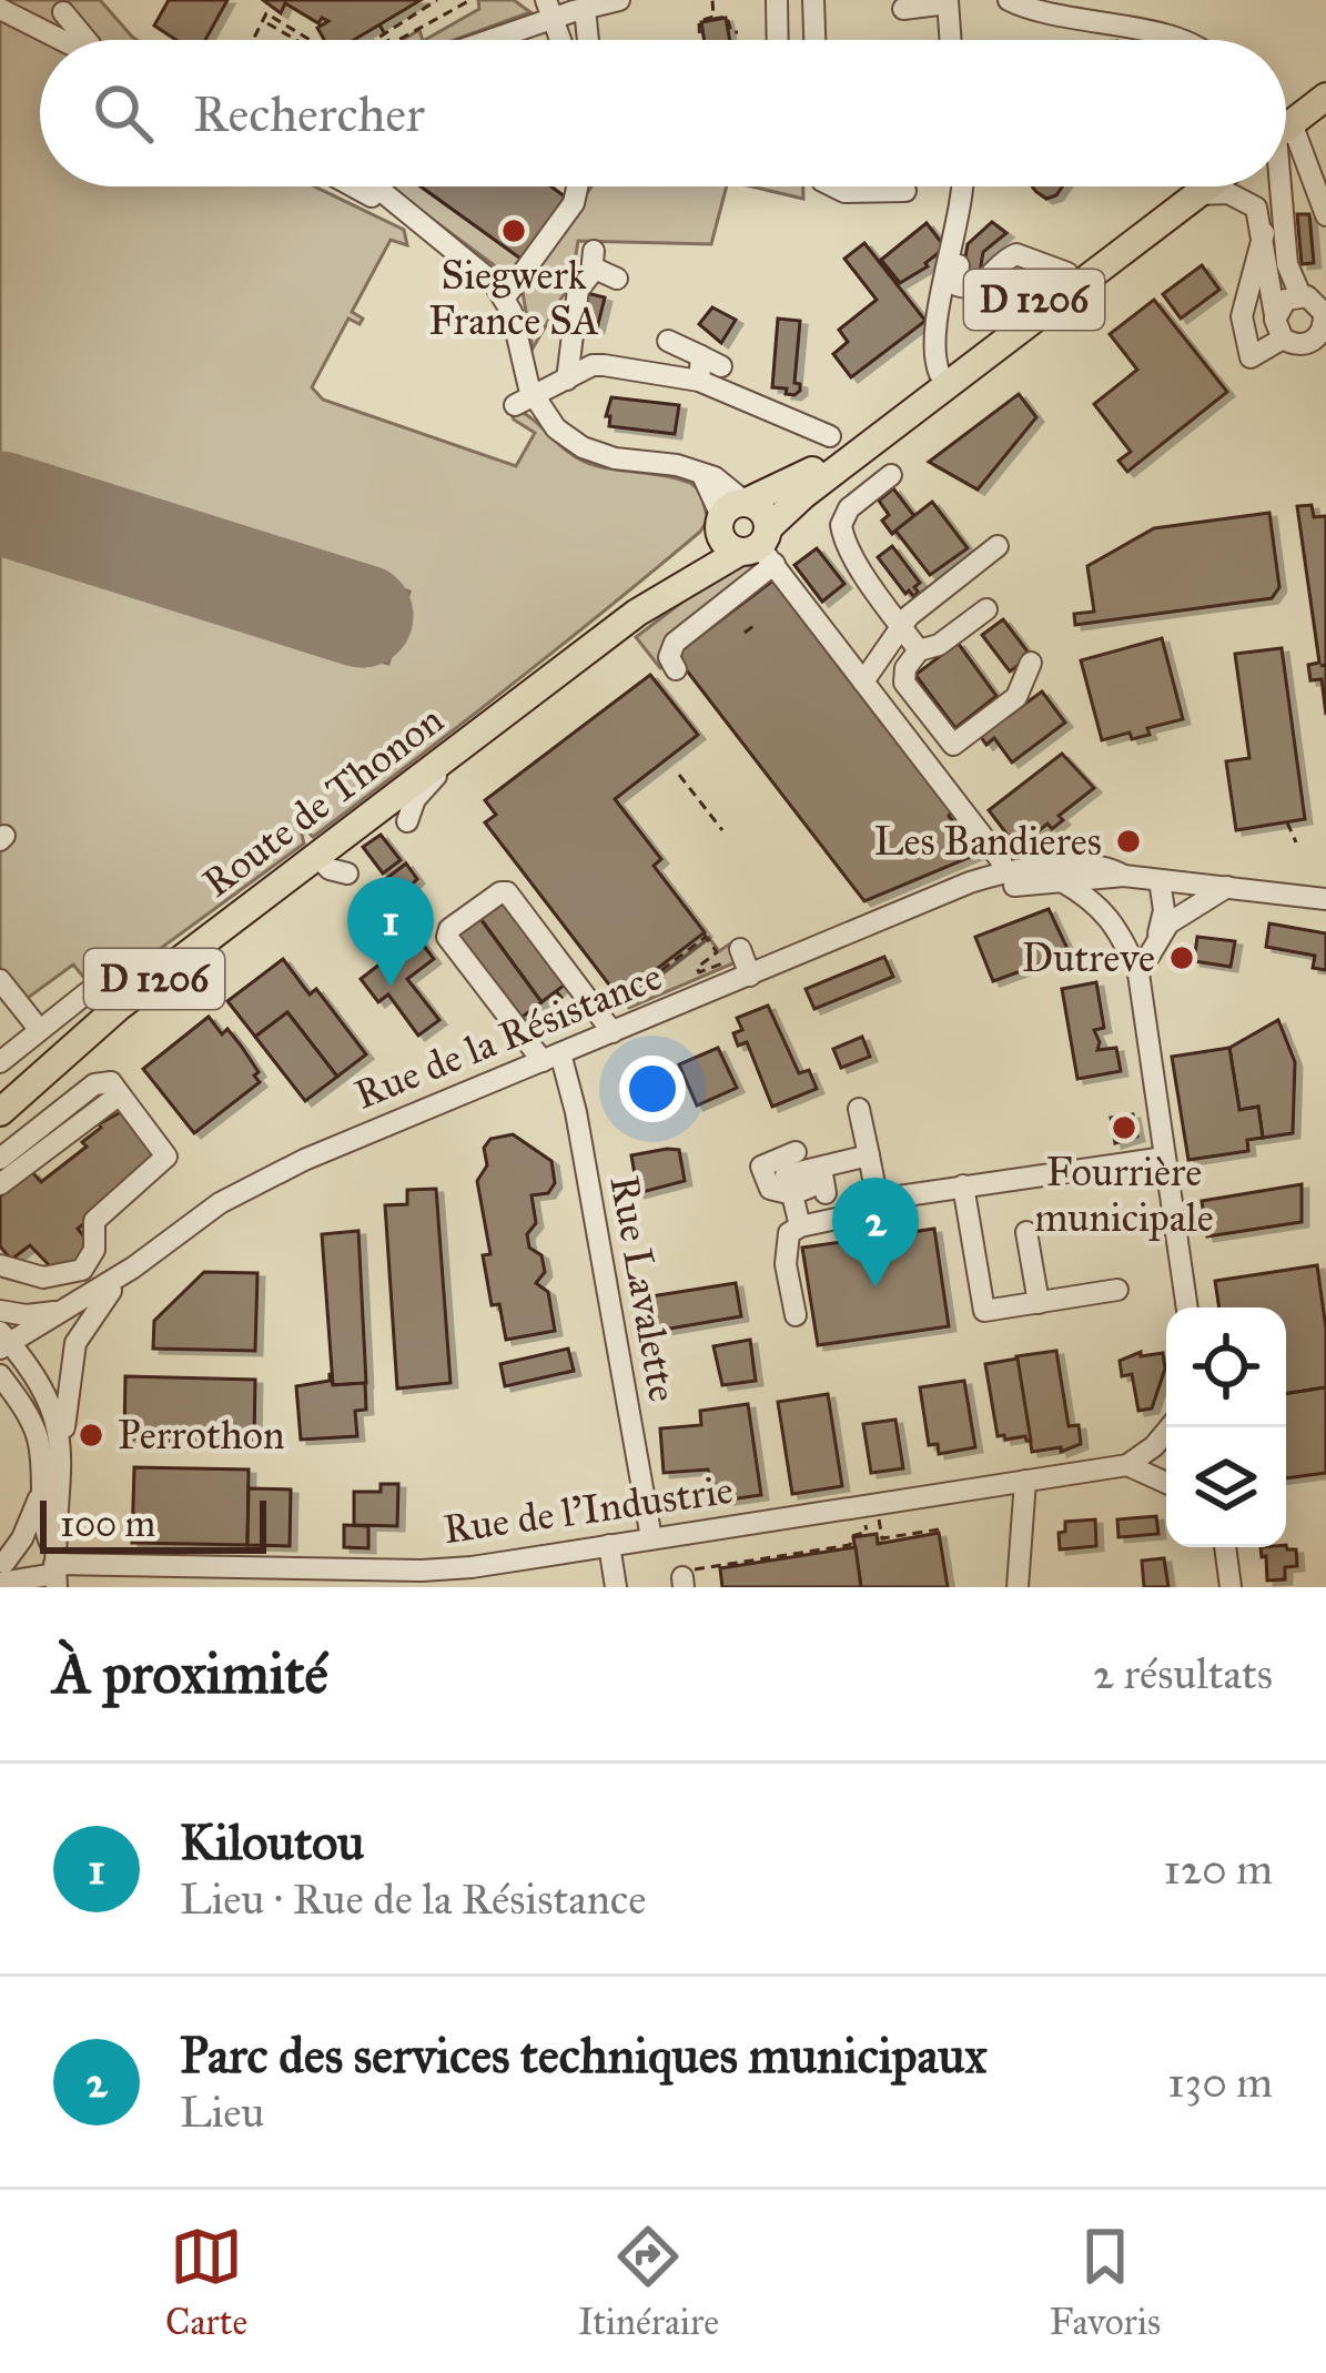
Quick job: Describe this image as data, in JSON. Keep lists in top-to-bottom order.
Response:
{
  "streets": {
    "main road": ["D 1206", "Route de Thonon"],
    "street": ["Rue de la Résistance", "Rue Lavalette", "Rue de l'Industrie"]
  },
  "crossings": [
    ["Rue de la Résistance", "Rue Lavalette"],
    ["Rue Lavalette", "Rue de l'Industrie"]
  ],
  "places": [
    "Siegwerk France SA",
    "Les Bandieres",
    "Dutreve",
    "Fourrière municipale",
    "Perrothon"
  ],
  "scale_bar": "100 m",
  "page": {
    "search": "Rechercher",
    "pins": ["1", "2"],
    "scale": "100 m",
    "heading": ["À proximité", "2 résultats"],
    "list": [
      {
        "mark": "1",
        "name": "Kiloutou",
        "note": "Lieu · Rue de la Résistance",
        "value": "120 m"
      },
      {
        "mark": "2",
        "name": "Parc des services techniques municipaux",
        "note": "Lieu",
        "value": "130 m"
      }
    ],
    "nav": ["Carte", "Itinéraire", "Favoris"]
  }
}
